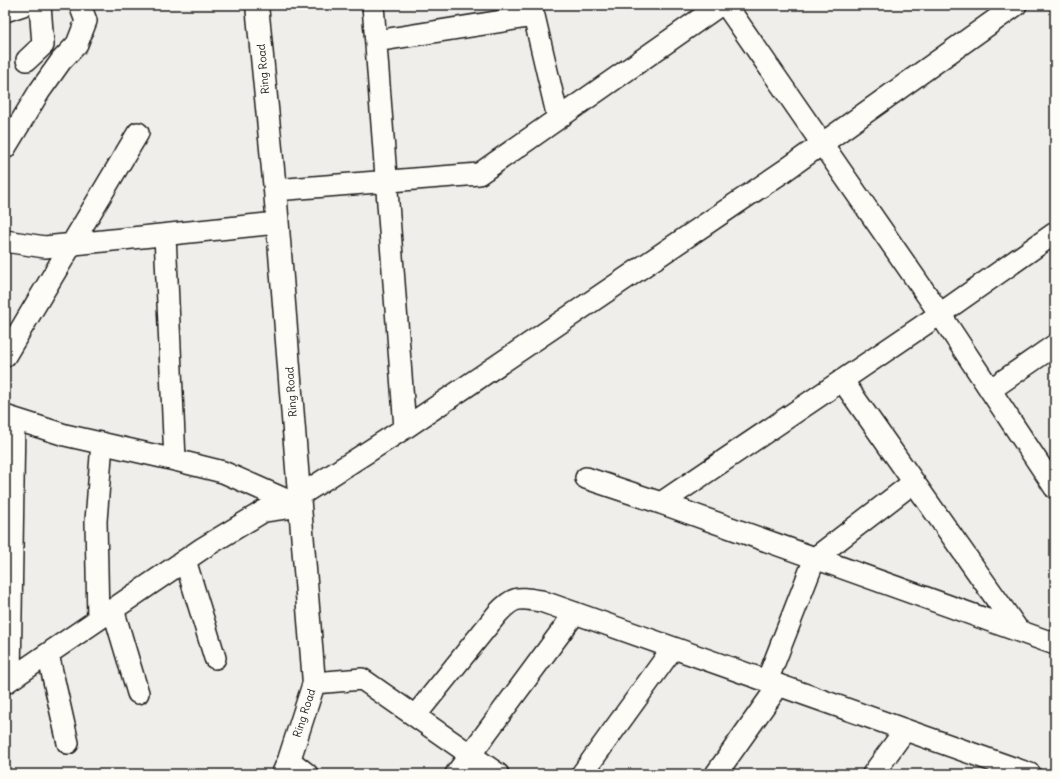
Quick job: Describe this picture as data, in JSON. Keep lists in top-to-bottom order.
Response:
{
  "streets": {
    "highway": ["Ring Road"]
  }
}
